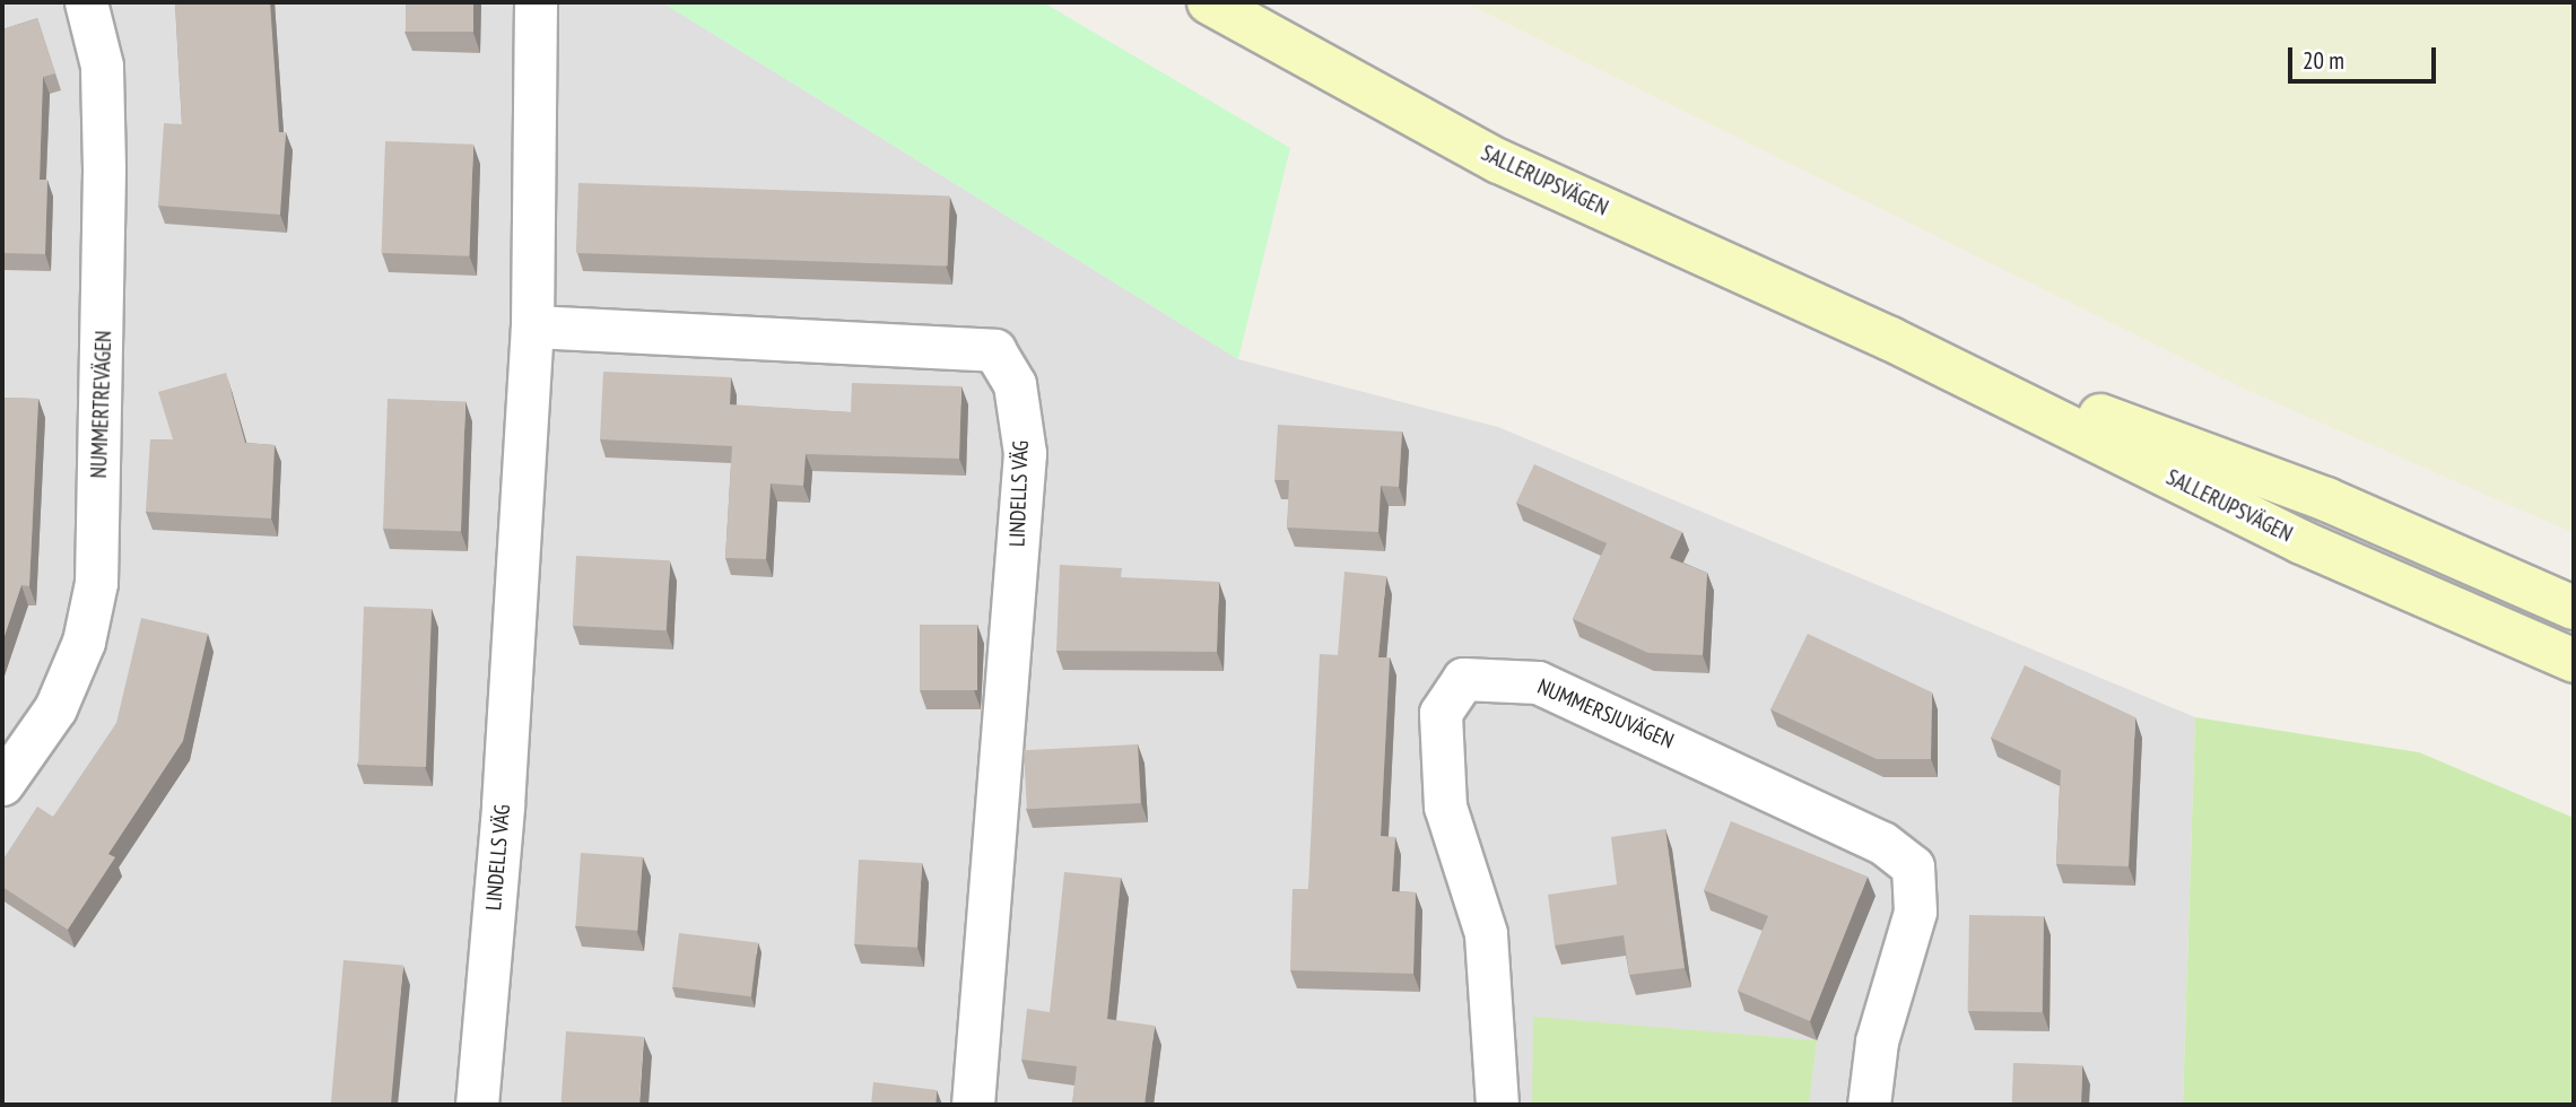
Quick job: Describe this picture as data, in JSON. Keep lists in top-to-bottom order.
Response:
{
  "streets": {
    "main road": ["SALLERUPSVÄGEN"],
    "street": ["NUMMERTREVÄGEN", "LINDELLS VÄG", "NUMMERSJUVÄGEN"]
  },
  "scale_bar": "20 m"
}
